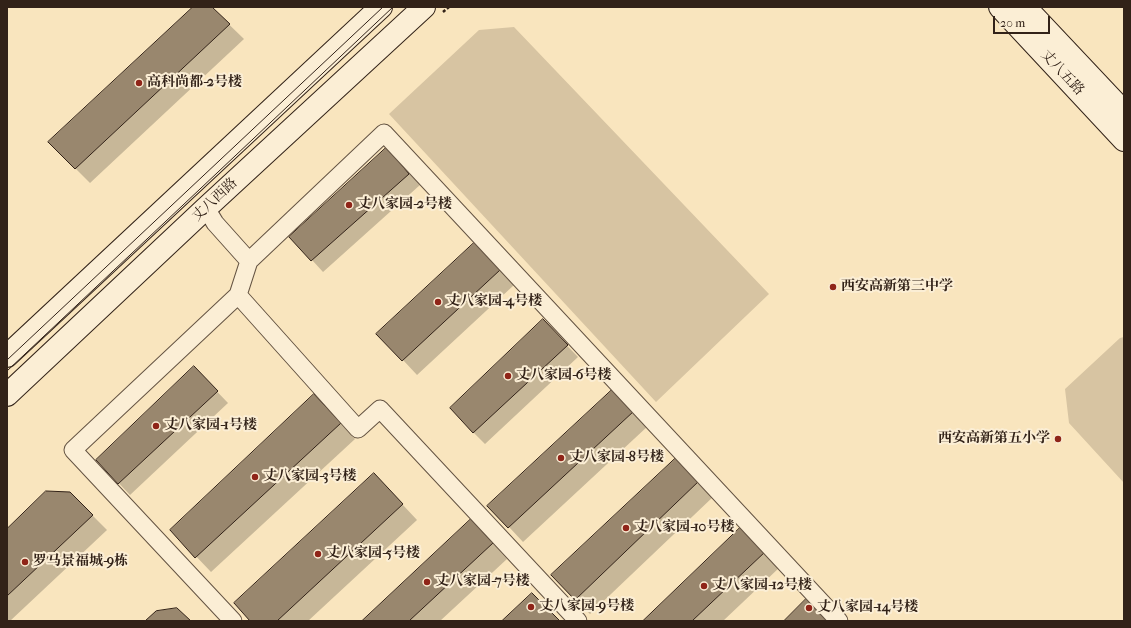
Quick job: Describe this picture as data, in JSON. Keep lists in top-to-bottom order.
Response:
{
  "streets": {
    "main road": ["丈八五路", "丈八西路"]
  },
  "places": [
    "高科尚都-2号楼",
    "丈八家园-2号楼",
    "西安高新第三中学",
    "丈八家园-4号楼",
    "丈八家园-6号楼",
    "丈八家园-1号楼",
    "西安高新第五小学",
    "丈八家园-8号楼",
    "丈八家园-3号楼",
    "丈八家园-10号楼",
    "丈八家园-5号楼",
    "罗马景福城-9栋",
    "丈八家园-7号楼",
    "丈八家园-12号楼",
    "丈八家园-9号楼",
    "丈八家园-14号楼"
  ],
  "scale_bar": "20 m"
}
